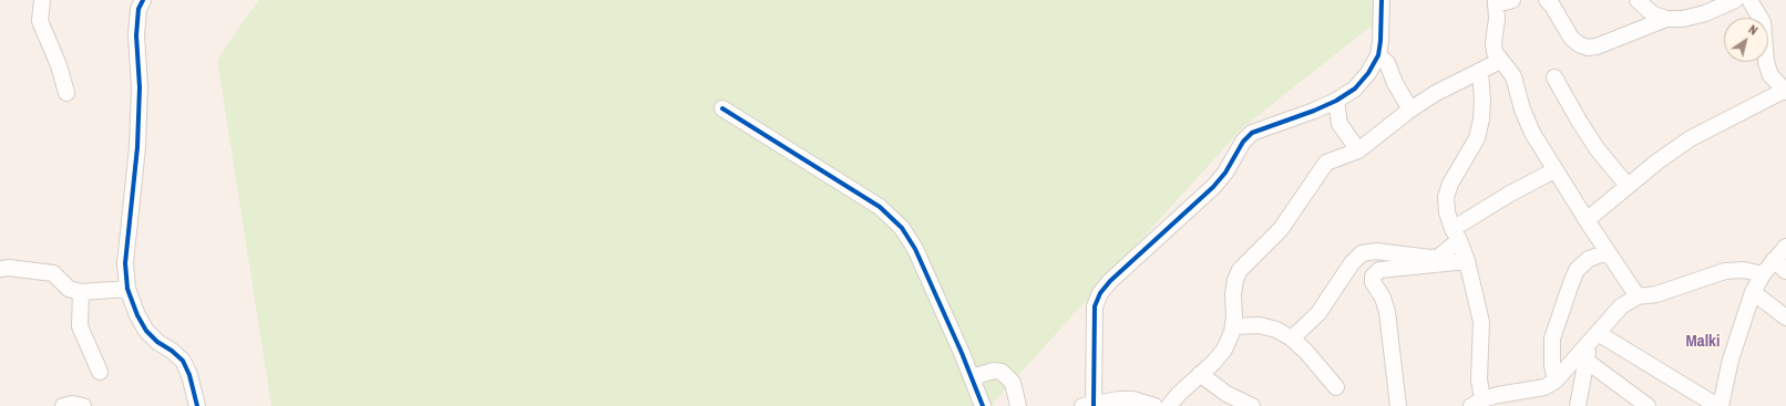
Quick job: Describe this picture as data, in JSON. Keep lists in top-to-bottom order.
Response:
{
  "districts": ["Malki"],
  "north": "top right"
}
